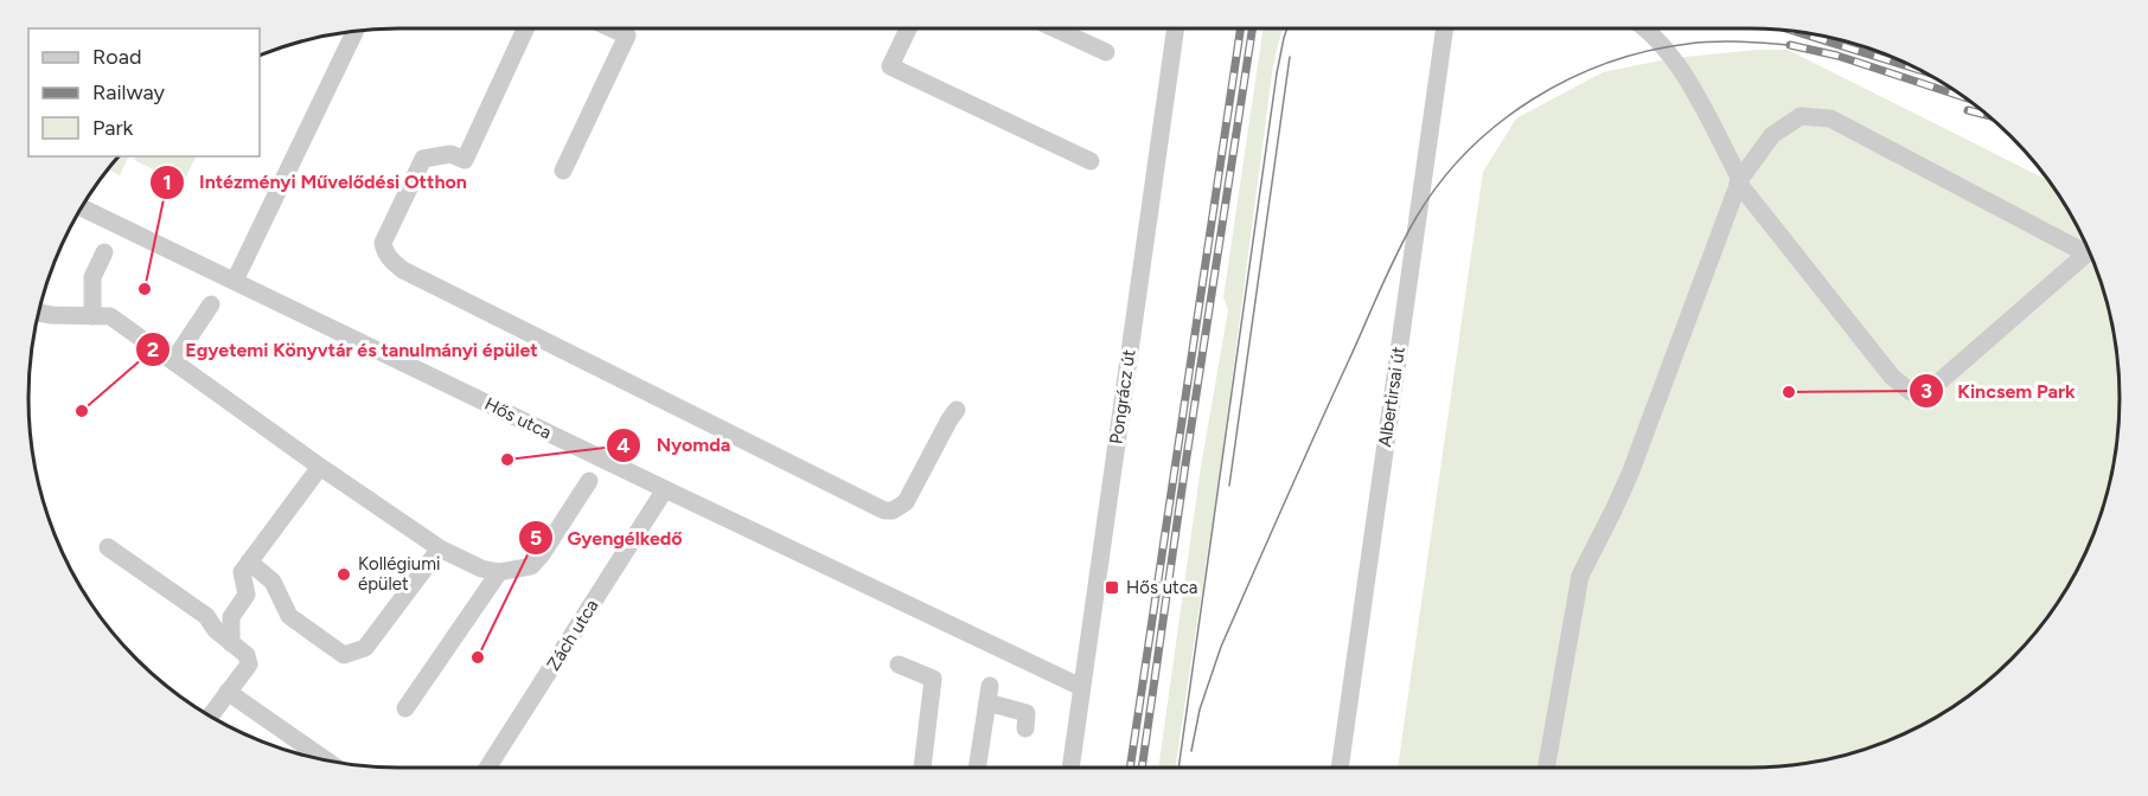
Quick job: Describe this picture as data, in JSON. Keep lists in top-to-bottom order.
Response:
{
  "streets": {
    "street": [
      "Pongrácz út",
      "Albertirsai út",
      "Hős utca",
      "Zách utca"
    ]
  },
  "crossings": [
    ["Pongrácz út", "Hős utca"],
    ["Hős utca", "Zách utca"]
  ],
  "places": {
    "other": [
      "Intézményi Művelődési Otthon",
      "Kincsem Park",
      "Egyetemi Könyvtár és tanulmányi épület",
      "Nyomda",
      "Kollégiumi épület",
      "Gyengélkedő"
    ],
    "transit": ["Hős utca"]
  },
  "legend": ["Road", "Railway", "Park"]
}
